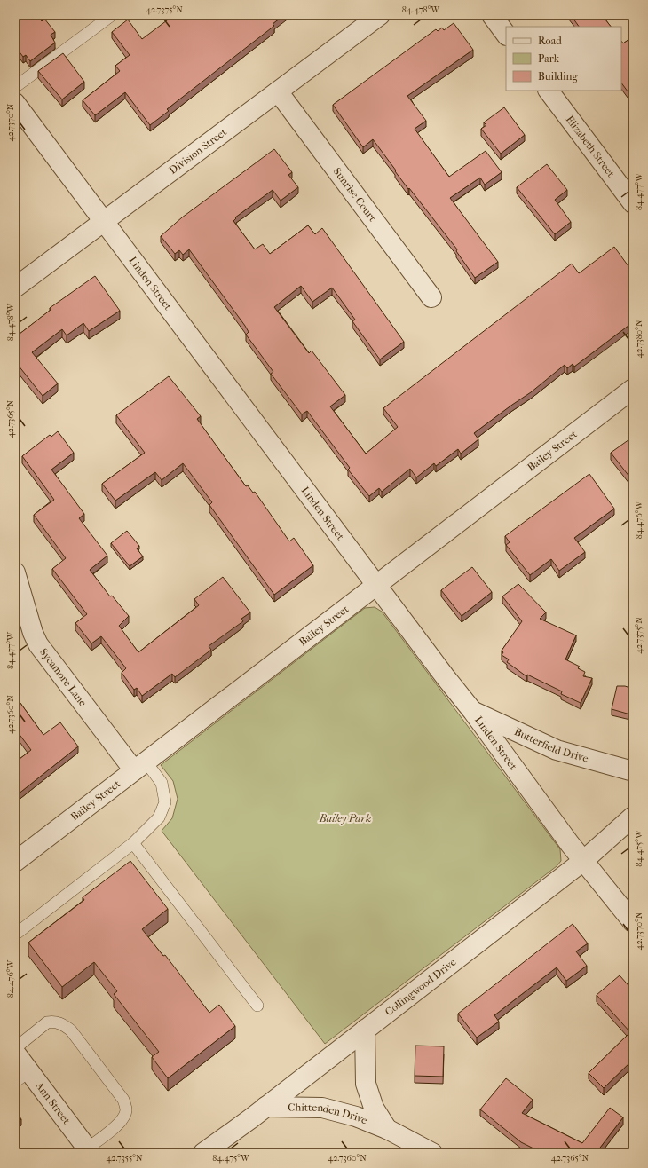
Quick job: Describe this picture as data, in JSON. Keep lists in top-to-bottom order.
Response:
{
  "streets": {
    "street": [
      "Elizabeth Street",
      "Division Street",
      "Sunrise Court",
      "Linden Street",
      "Bailey Street",
      "Sycamore Lane",
      "Butterfield Drive",
      "Collingwood Drive",
      "Ann Street",
      "Chittenden Drive"
    ]
  },
  "crossings": [
    ["Division Street", "Sunrise Court"],
    ["Division Street", "Linden Street"],
    ["Linden Street", "Bailey Street"],
    ["Linden Street", "Butterfield Drive"],
    ["Linden Street", "Collingwood Drive"],
    ["Bailey Street", "Sycamore Lane"],
    ["Collingwood Drive", "Chittenden Drive"]
  ],
  "parks": ["Bailey Park"],
  "legend": ["Road", "Park", "Building"],
  "coordinates": [
    "42.7375°N",
    "84.478°W",
    "42.7370°N",
    "84.477°W",
    "42.7380°N",
    "42.7365°N",
    "84.476°W",
    "42.7360°N",
    "84.475°W",
    "42.7355°N"
  ]
}
